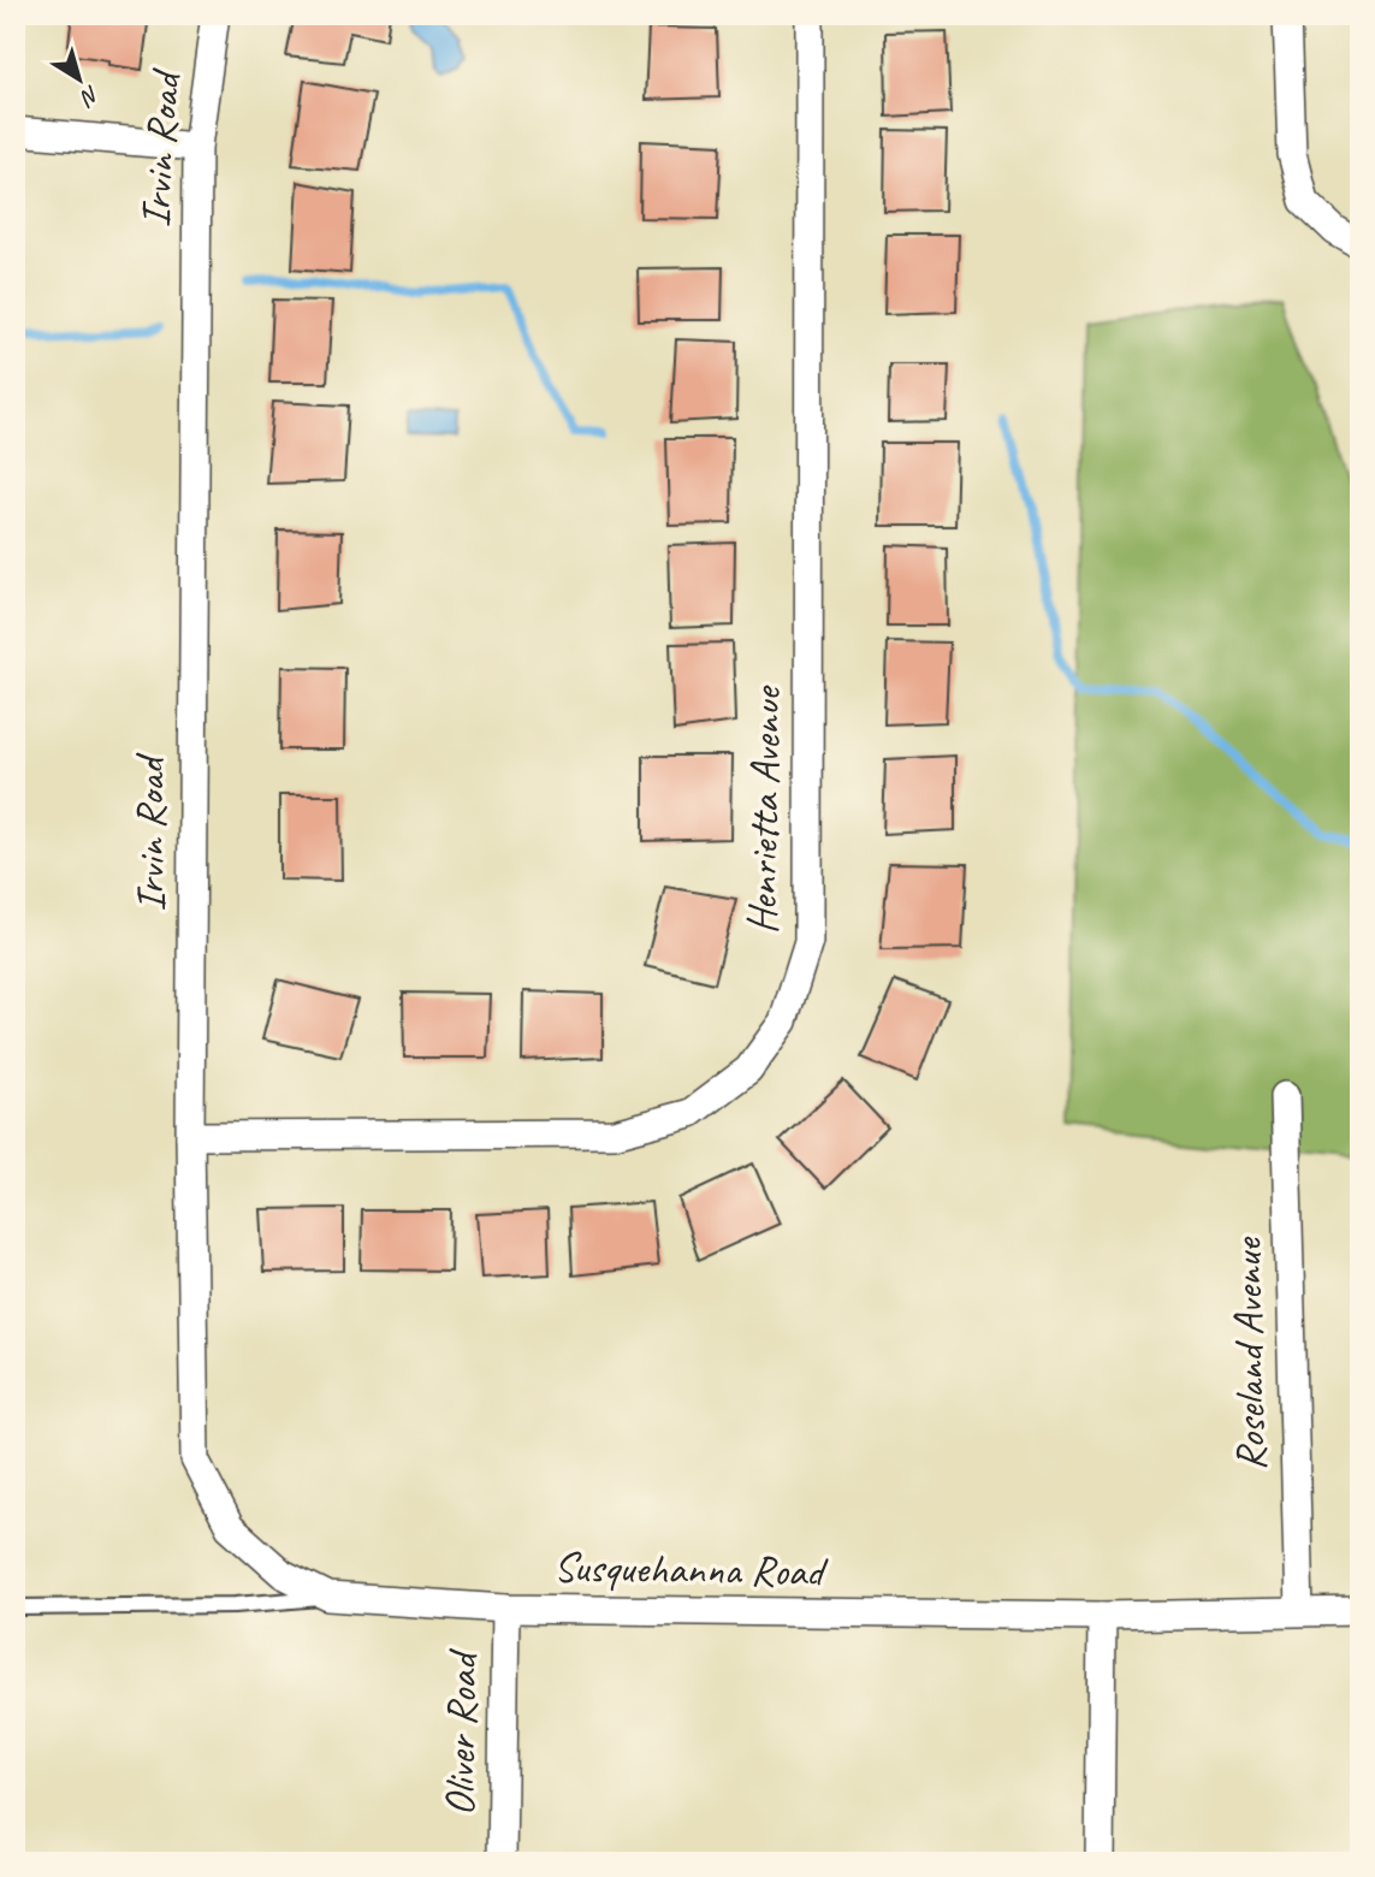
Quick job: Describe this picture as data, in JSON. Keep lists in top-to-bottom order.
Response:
{
  "streets": {
    "street": [
      "Irvin Road",
      "Henrietta Avenue",
      "Roseland Avenue",
      "Susquehanna Road",
      "Oliver Road"
    ]
  },
  "crossings": [
    ["Irvin Road", "Henrietta Avenue"],
    ["Irvin Road", "Susquehanna Road"],
    ["Roseland Avenue", "Susquehanna Road"],
    ["Susquehanna Road", "Oliver Road"]
  ],
  "north": "bottom right"
}
